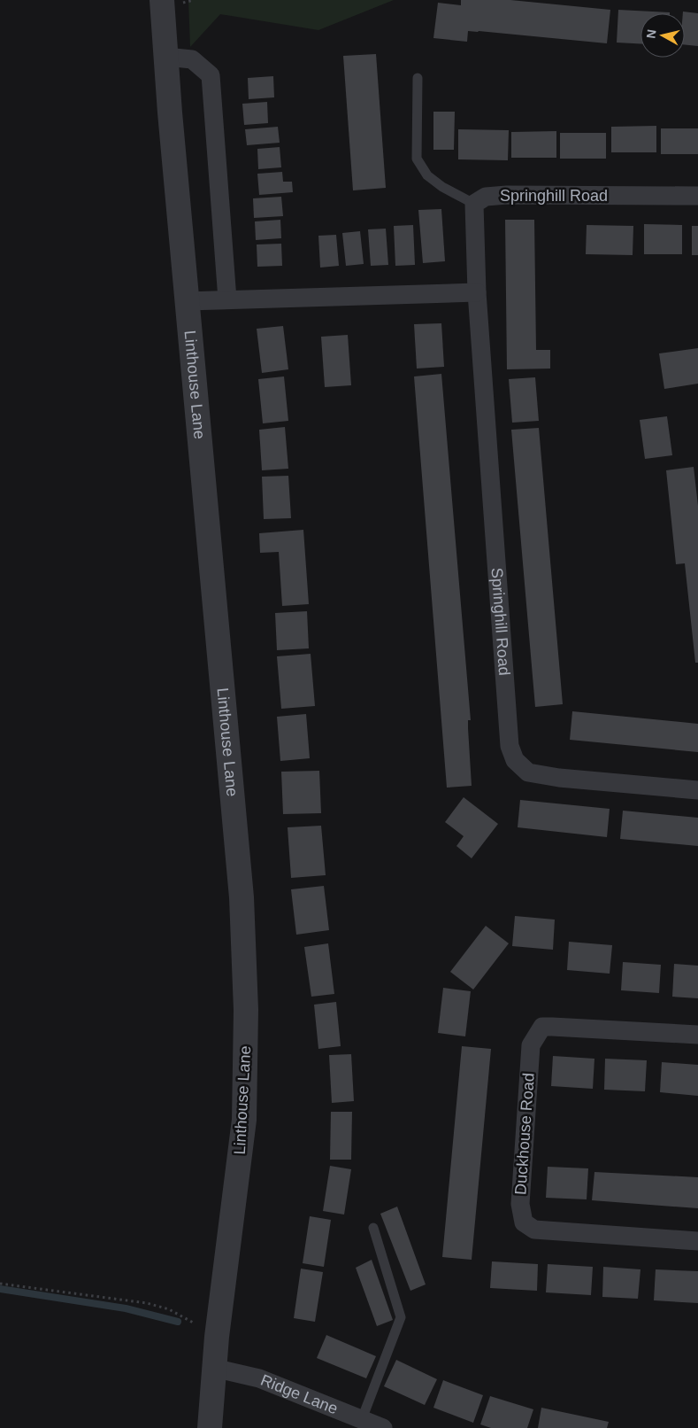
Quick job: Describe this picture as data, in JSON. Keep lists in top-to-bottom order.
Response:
{
  "streets": {
    "street": [
      "Springhill Road",
      "Linthouse Lane",
      "Duckhouse Road",
      "Ridge Lane"
    ]
  },
  "crossings": [
    ["Linthouse Lane", "Ridge Lane"]
  ],
  "north": "left"
}
